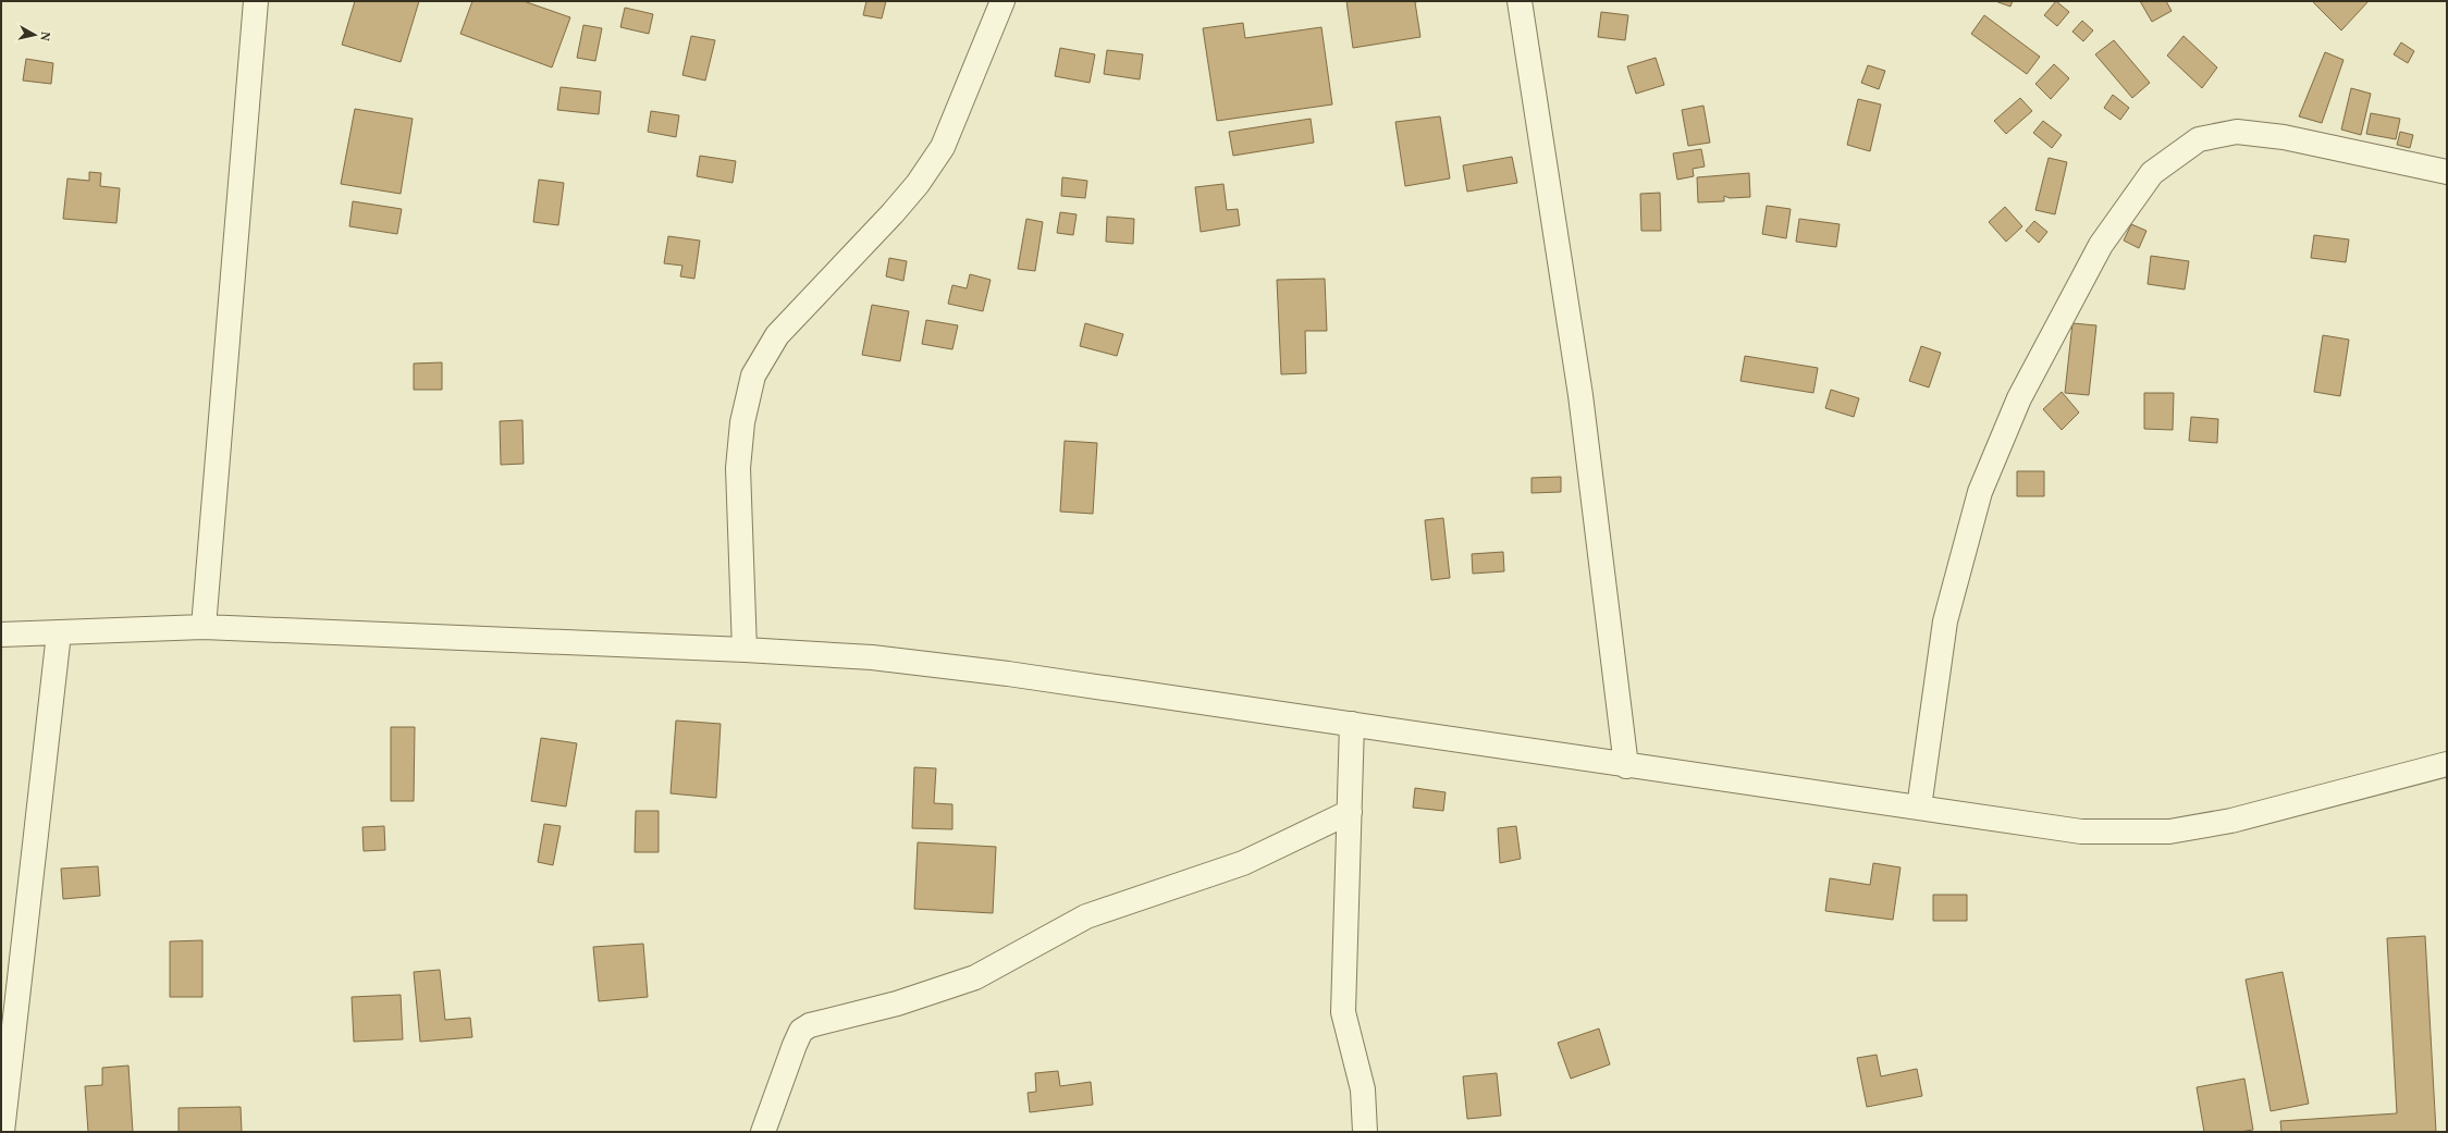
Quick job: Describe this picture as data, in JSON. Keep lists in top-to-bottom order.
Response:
{
  "north": "right"
}
